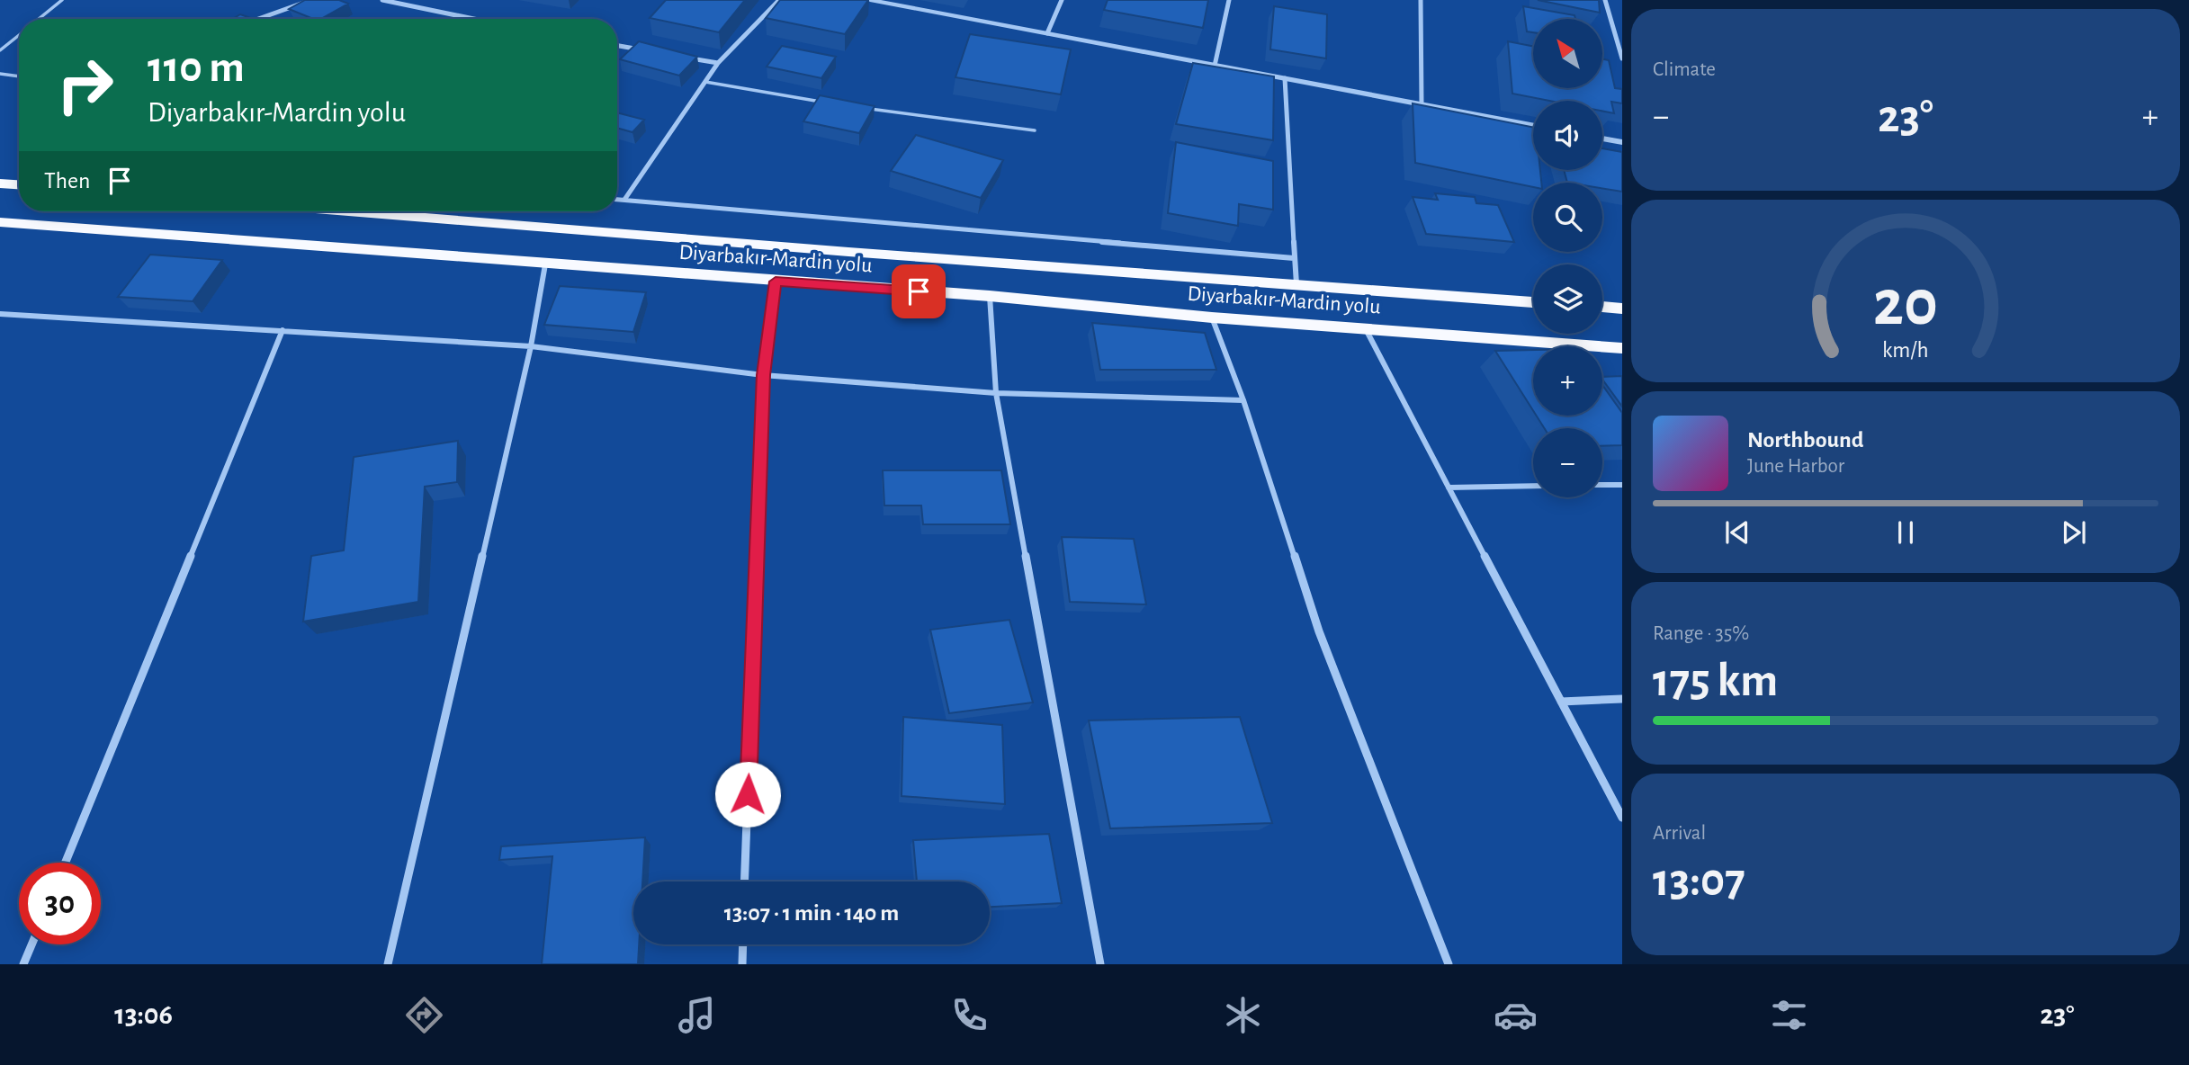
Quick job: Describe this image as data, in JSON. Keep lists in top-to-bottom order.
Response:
{
  "streets": {
    "highway": ["Diyarbakır-Mardin yolu"]
  },
  "north": "top left",
  "page": {
    "tile": [
      "Climate",
      ["Range · 35%", "175 km"],
      ["Arrival", "13:07"]
    ],
    "map_buttons": ["+", "−"],
    "turn": ["110 m", "Diyarbakır-Mardin yolu"],
    "heat": ["−", "23°", "+"],
    "then": "Then",
    "song": ["Northbound", "June Harbor"],
    "limit": "30",
    "trip": "13:07 · 1 min · 140 m",
    "tabs": ["13:06", "23°"],
    "gauge": ["20", "km/h"]
  }
}
